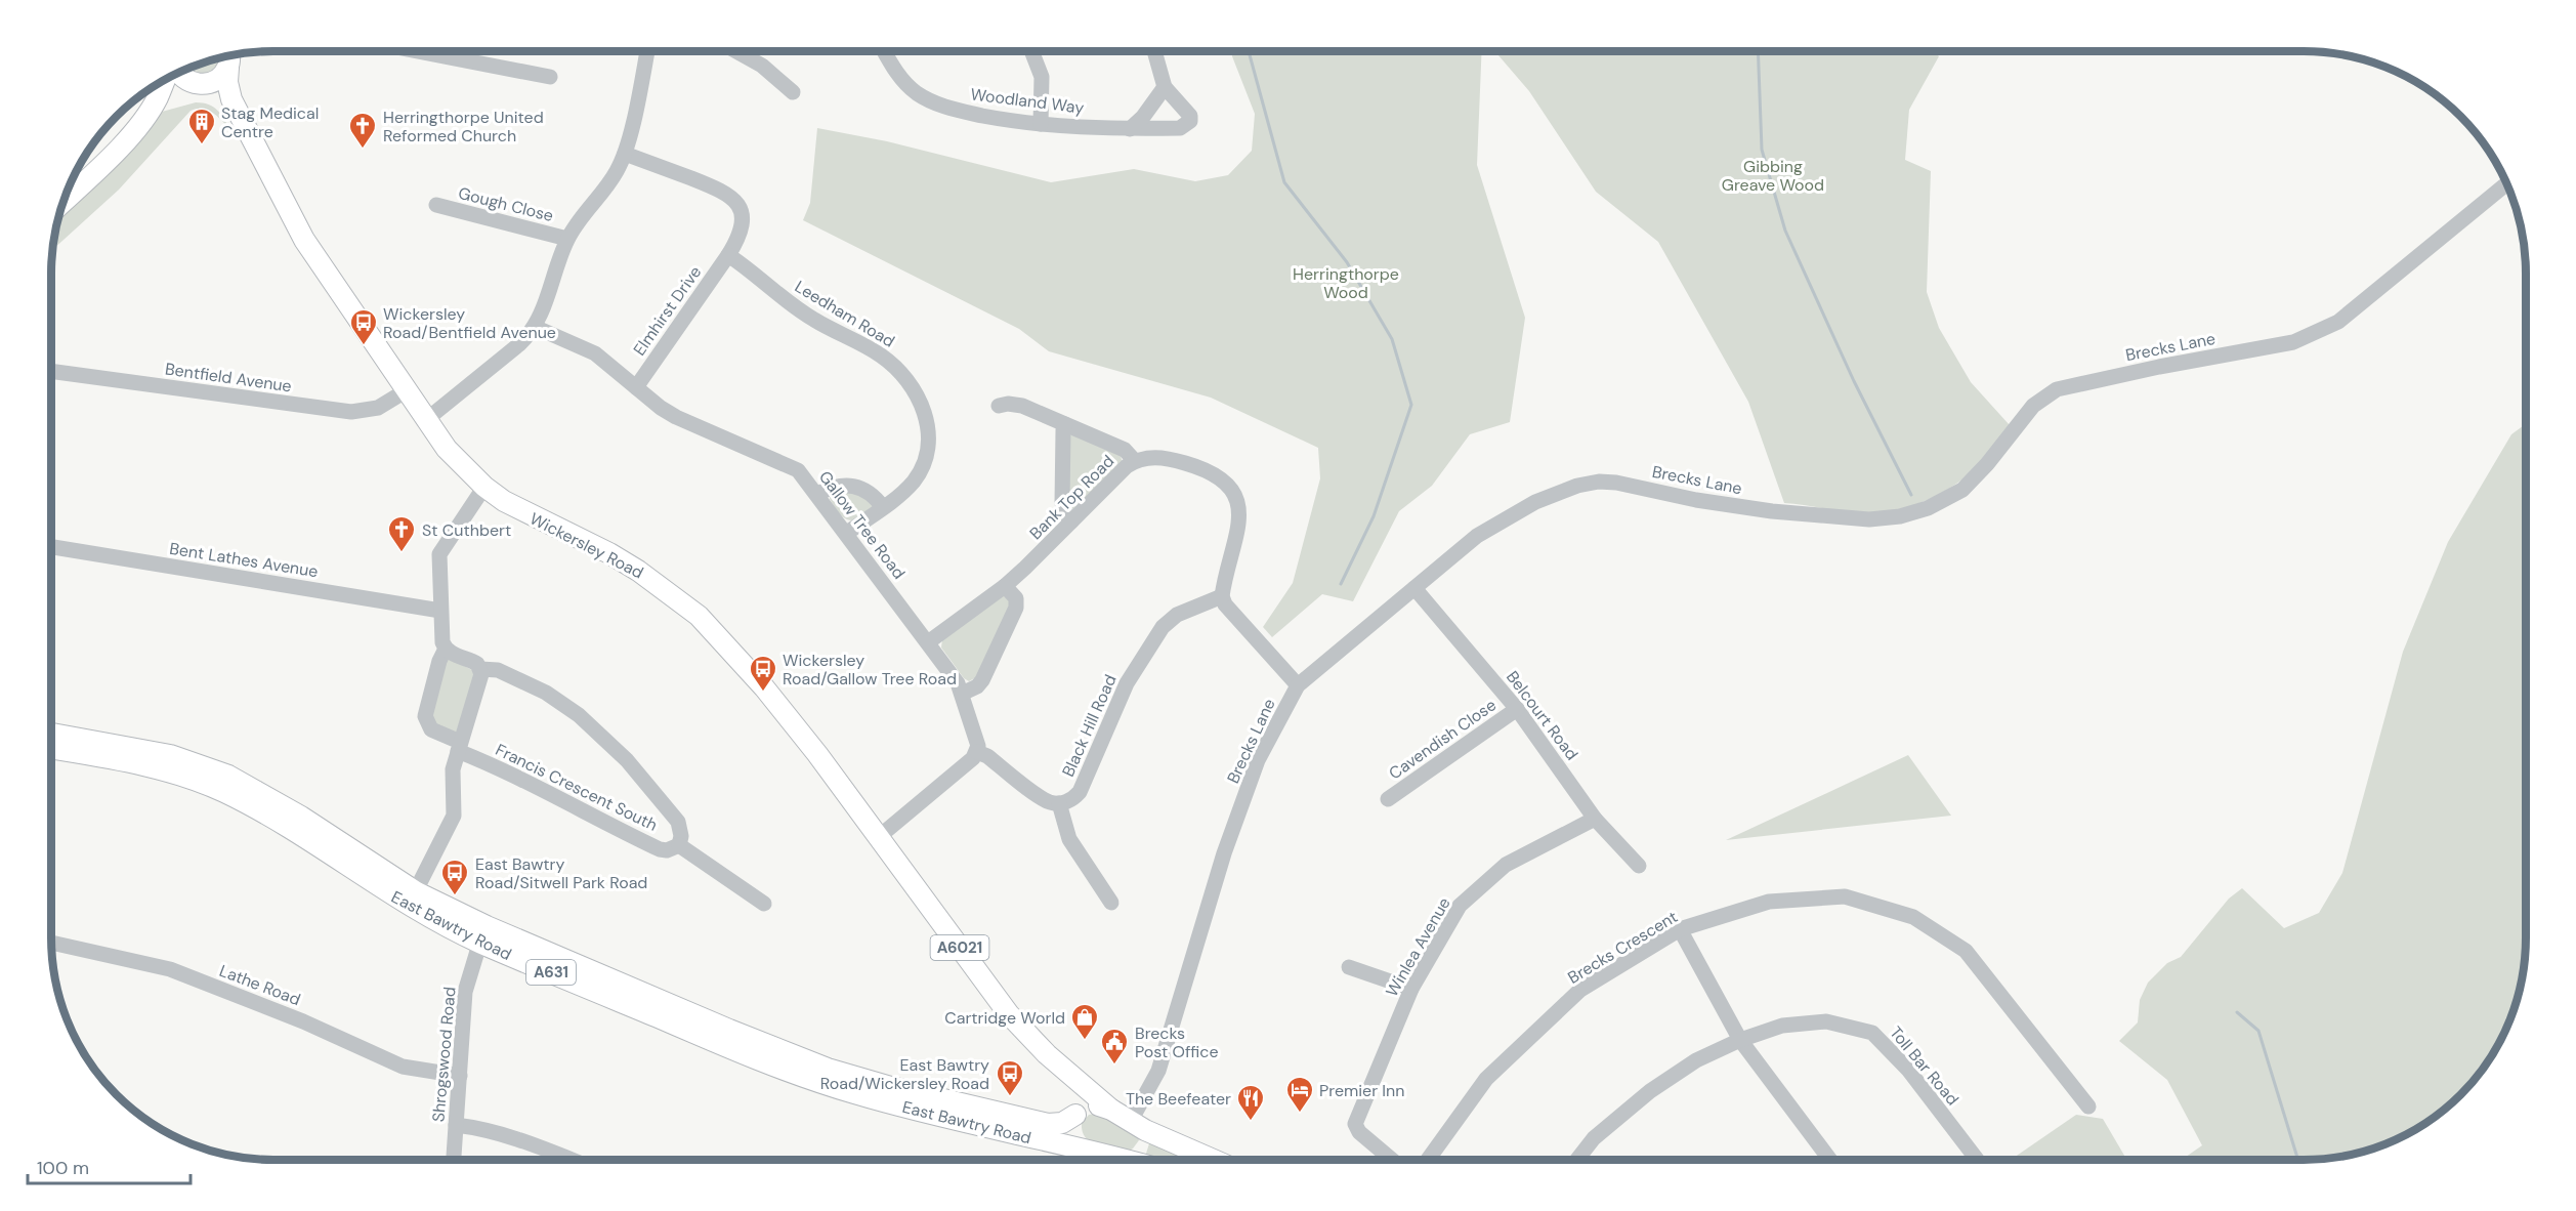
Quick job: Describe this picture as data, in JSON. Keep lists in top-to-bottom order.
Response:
{
  "streets": {
    "main road": [
      "Wickersley Road",
      "East Bawtry Road",
      "A6021",
      "A631"
    ],
    "street": [
      "Woodland Way",
      "Gough Close",
      "Elmhirst Drive",
      "Leedham Road",
      "Brecks Lane",
      "Bentfield Avenue",
      "Bank Top Road",
      "Gallow Tree Road",
      "Bent Lathes Avenue",
      "Belcourt Road",
      "Black Hill Road",
      "Cavendish Close",
      "Francis Crescent South",
      "Winlea Avenue",
      "Brecks Crescent",
      "Lathe Road",
      "Shrogswood Road",
      "Toll Bar Road"
    ]
  },
  "crossings": [
    ["Elmhirst Drive", "Leedham Road"],
    ["Elmhirst Drive", "Gallow Tree Road"],
    ["Leedham Road", "Gallow Tree Road"],
    ["Brecks Lane", "Belcourt Road"],
    ["Brecks Lane", "A631"],
    ["Bentfield Avenue", "Wickersley Road"],
    ["Bank Top Road", "Gallow Tree Road"],
    ["Bank Top Road", "Black Hill Road"],
    ["Wickersley Road", "East Bawtry Road"],
    ["Wickersley Road", "A6021"],
    ["Wickersley Road", "A631"],
    ["Belcourt Road", "Cavendish Close"],
    ["Belcourt Road", "Winlea Avenue"],
    ["East Bawtry Road", "A631"],
    ["East Bawtry Road", "Shrogswood Road"],
    ["Lathe Road", "Shrogswood Road"]
  ],
  "parks": ["Gibbing Greave Wood", "Herringthorpe Wood"],
  "places": {
    "building": ["Stag Medical Centre"],
    "church": ["Herringthorpe United Reformed Church", "St Cuthbert"],
    "bus stop": [
      "Wickersley Road/Bentfield Avenue",
      "Wickersley Road/Gallow Tree Road",
      "East Bawtry Road/Sitwell Park Road",
      "East Bawtry Road/Wickersley Road"
    ],
    "shop": ["Cartridge World"],
    "public building": ["Brecks Post Office"],
    "hotel": ["Premier Inn"],
    "restaurant": ["The Beefeater"]
  },
  "scale_bar": "100 m"
}
